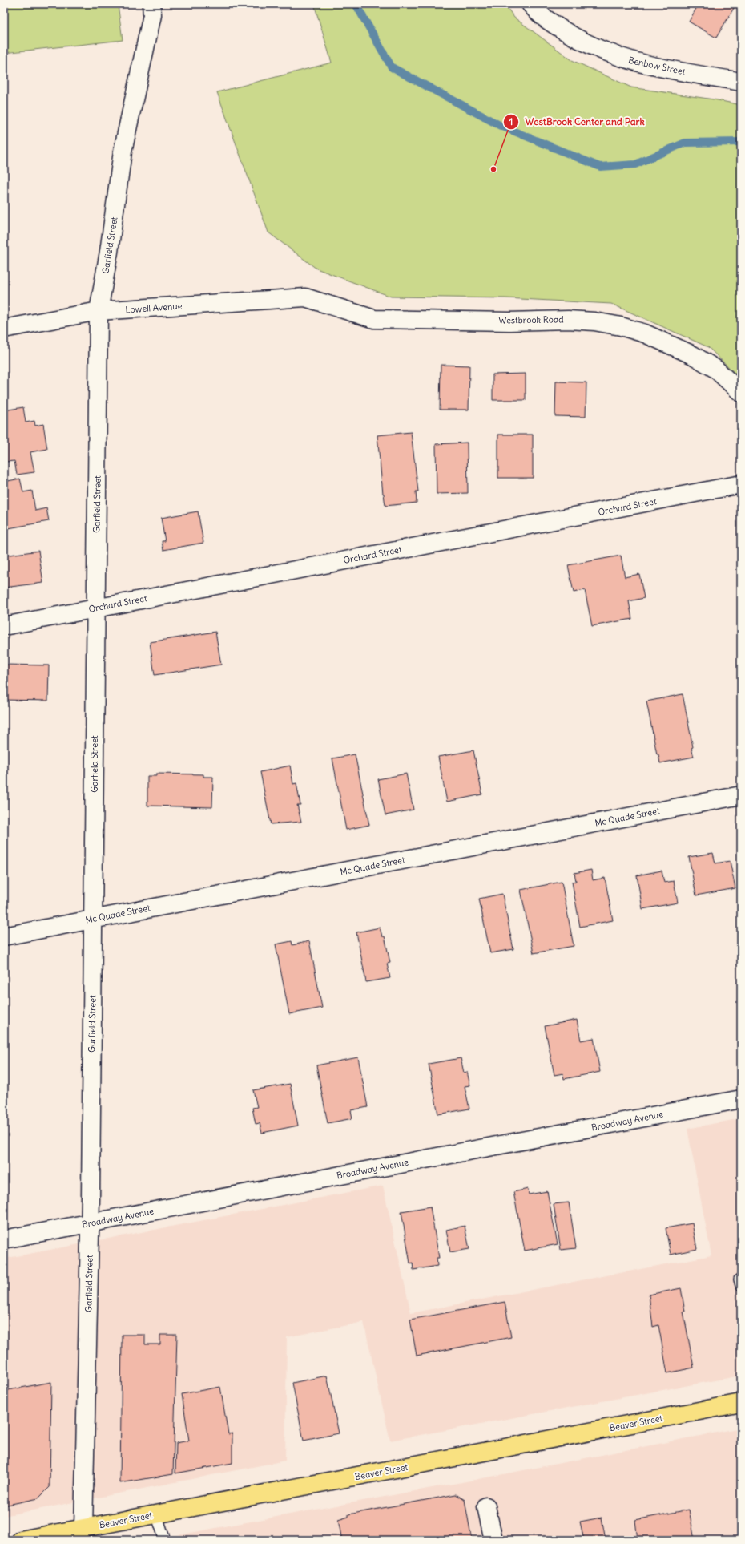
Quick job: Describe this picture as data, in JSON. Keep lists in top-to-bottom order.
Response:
{
  "streets": {
    "main road": ["Beaver Street"],
    "street": [
      "Benbow Street",
      "Garfield Street",
      "Lowell Avenue",
      "Westbrook Road",
      "Orchard Street",
      "Mc Quade Street",
      "Broadway Avenue"
    ]
  },
  "crossings": [
    ["Garfield Street", "Lowell Avenue"],
    ["Garfield Street", "Orchard Street"],
    ["Garfield Street", "Mc Quade Street"],
    ["Garfield Street", "Broadway Avenue"],
    ["Garfield Street", "Beaver Street"],
    ["Lowell Avenue", "Westbrook Road"]
  ],
  "places": ["WestBrook Center and Park"]
}
